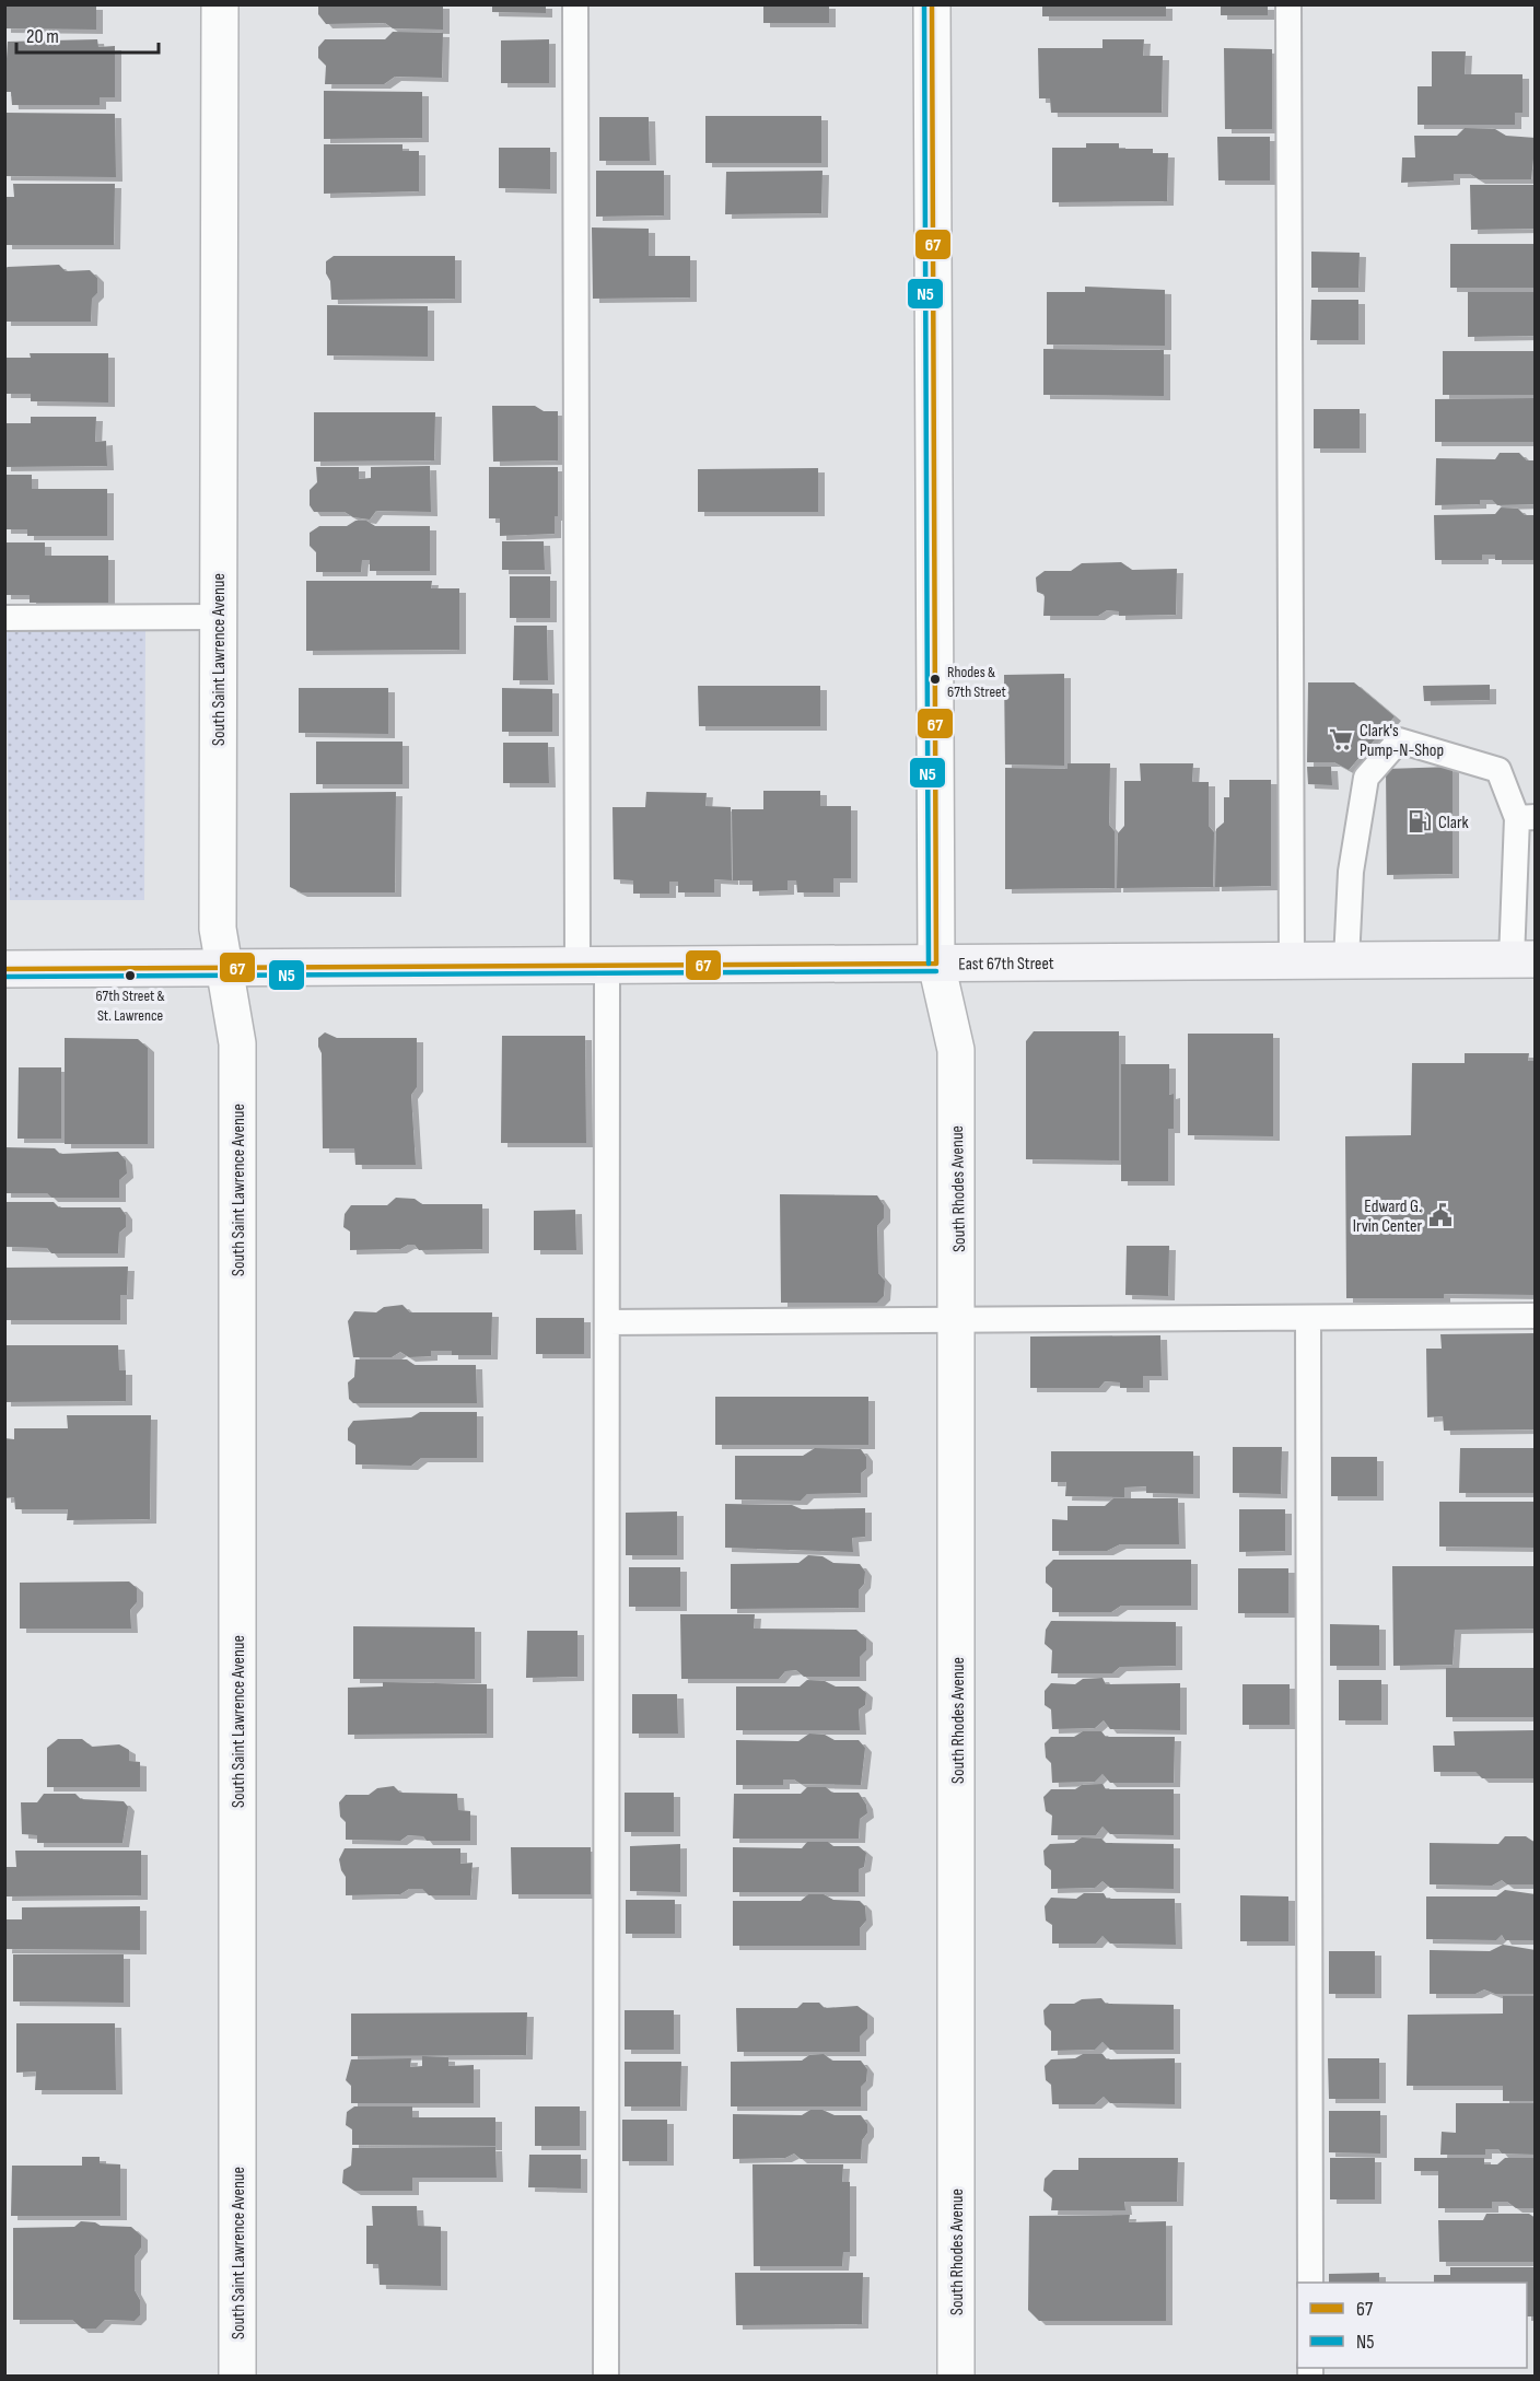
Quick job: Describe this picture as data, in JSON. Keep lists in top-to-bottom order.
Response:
{
  "streets": {
    "street": ["South Saint Lawrence Avenue", "East 67th Street", "South Rhodes Avenue"]
  },
  "crossings": [
    ["South Saint Lawrence Avenue", "East 67th Street"],
    ["East 67th Street", "South Rhodes Avenue"]
  ],
  "places": {
    "other": ["Rhodes & 67th Street", "67th Street & St. Lawrence"],
    "supermarket": ["Clark's Pump-N-Shop"],
    "fuel station": ["Clark"],
    "public building": ["Edward G. Irvin Center"]
  },
  "lines": ["transit line 67", "transit line N5"],
  "legend": ["67", "N5"],
  "scale_bar": "20 m"
}
